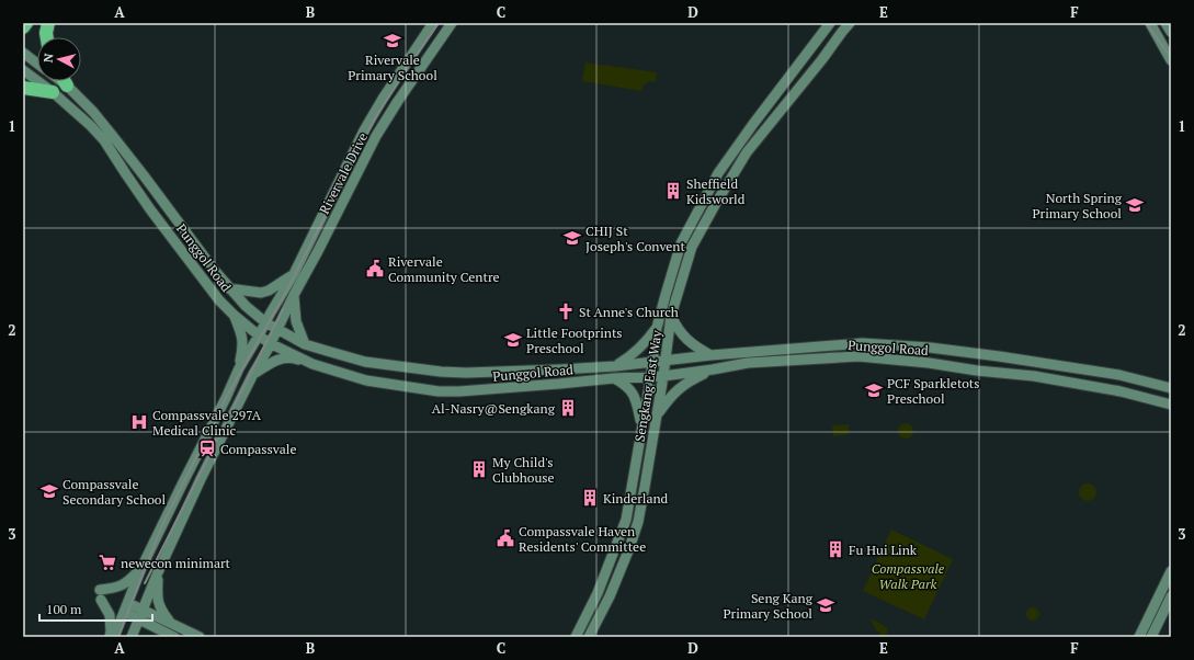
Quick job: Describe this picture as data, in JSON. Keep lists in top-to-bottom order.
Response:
{
  "streets": {
    "main road": ["Rivervale Drive", "Punggol Road", "Sengkang East Way"]
  },
  "crossings": [
    ["Rivervale Drive", "Punggol Road"],
    ["Punggol Road", "Sengkang East Way"]
  ],
  "parks": ["Compassvale Walk Park"],
  "places": {
    "school or university": [
      "Rivervale Primary School",
      "North Spring Primary School",
      "CHIJ St Joseph's Convent",
      "Little Footprints Preschool",
      "PCF Sparkletots Preschool",
      "Compassvale Secondary School",
      "Seng Kang Primary School"
    ],
    "building": [
      "Sheffield Kidsworld",
      "Al-Nasry@Sengkang",
      "My Child's Clubhouse",
      "Kinderland",
      "Fu Hui Link"
    ],
    "public building": ["Rivervale Community Centre", "Compassvale Haven Residents' Committee"],
    "church": ["St Anne's Church"],
    "hospital": ["Compassvale 297A Medical Clinic"],
    "station": ["Compassvale"],
    "supermarket": ["newecon minimart"]
  },
  "scale_bar": "100 m",
  "north": "left",
  "grid": {
    "columns": [
      "A",
      "B",
      "C",
      "D",
      "E",
      "F"
    ],
    "rows": ["1", "2", "3"]
  }
}
